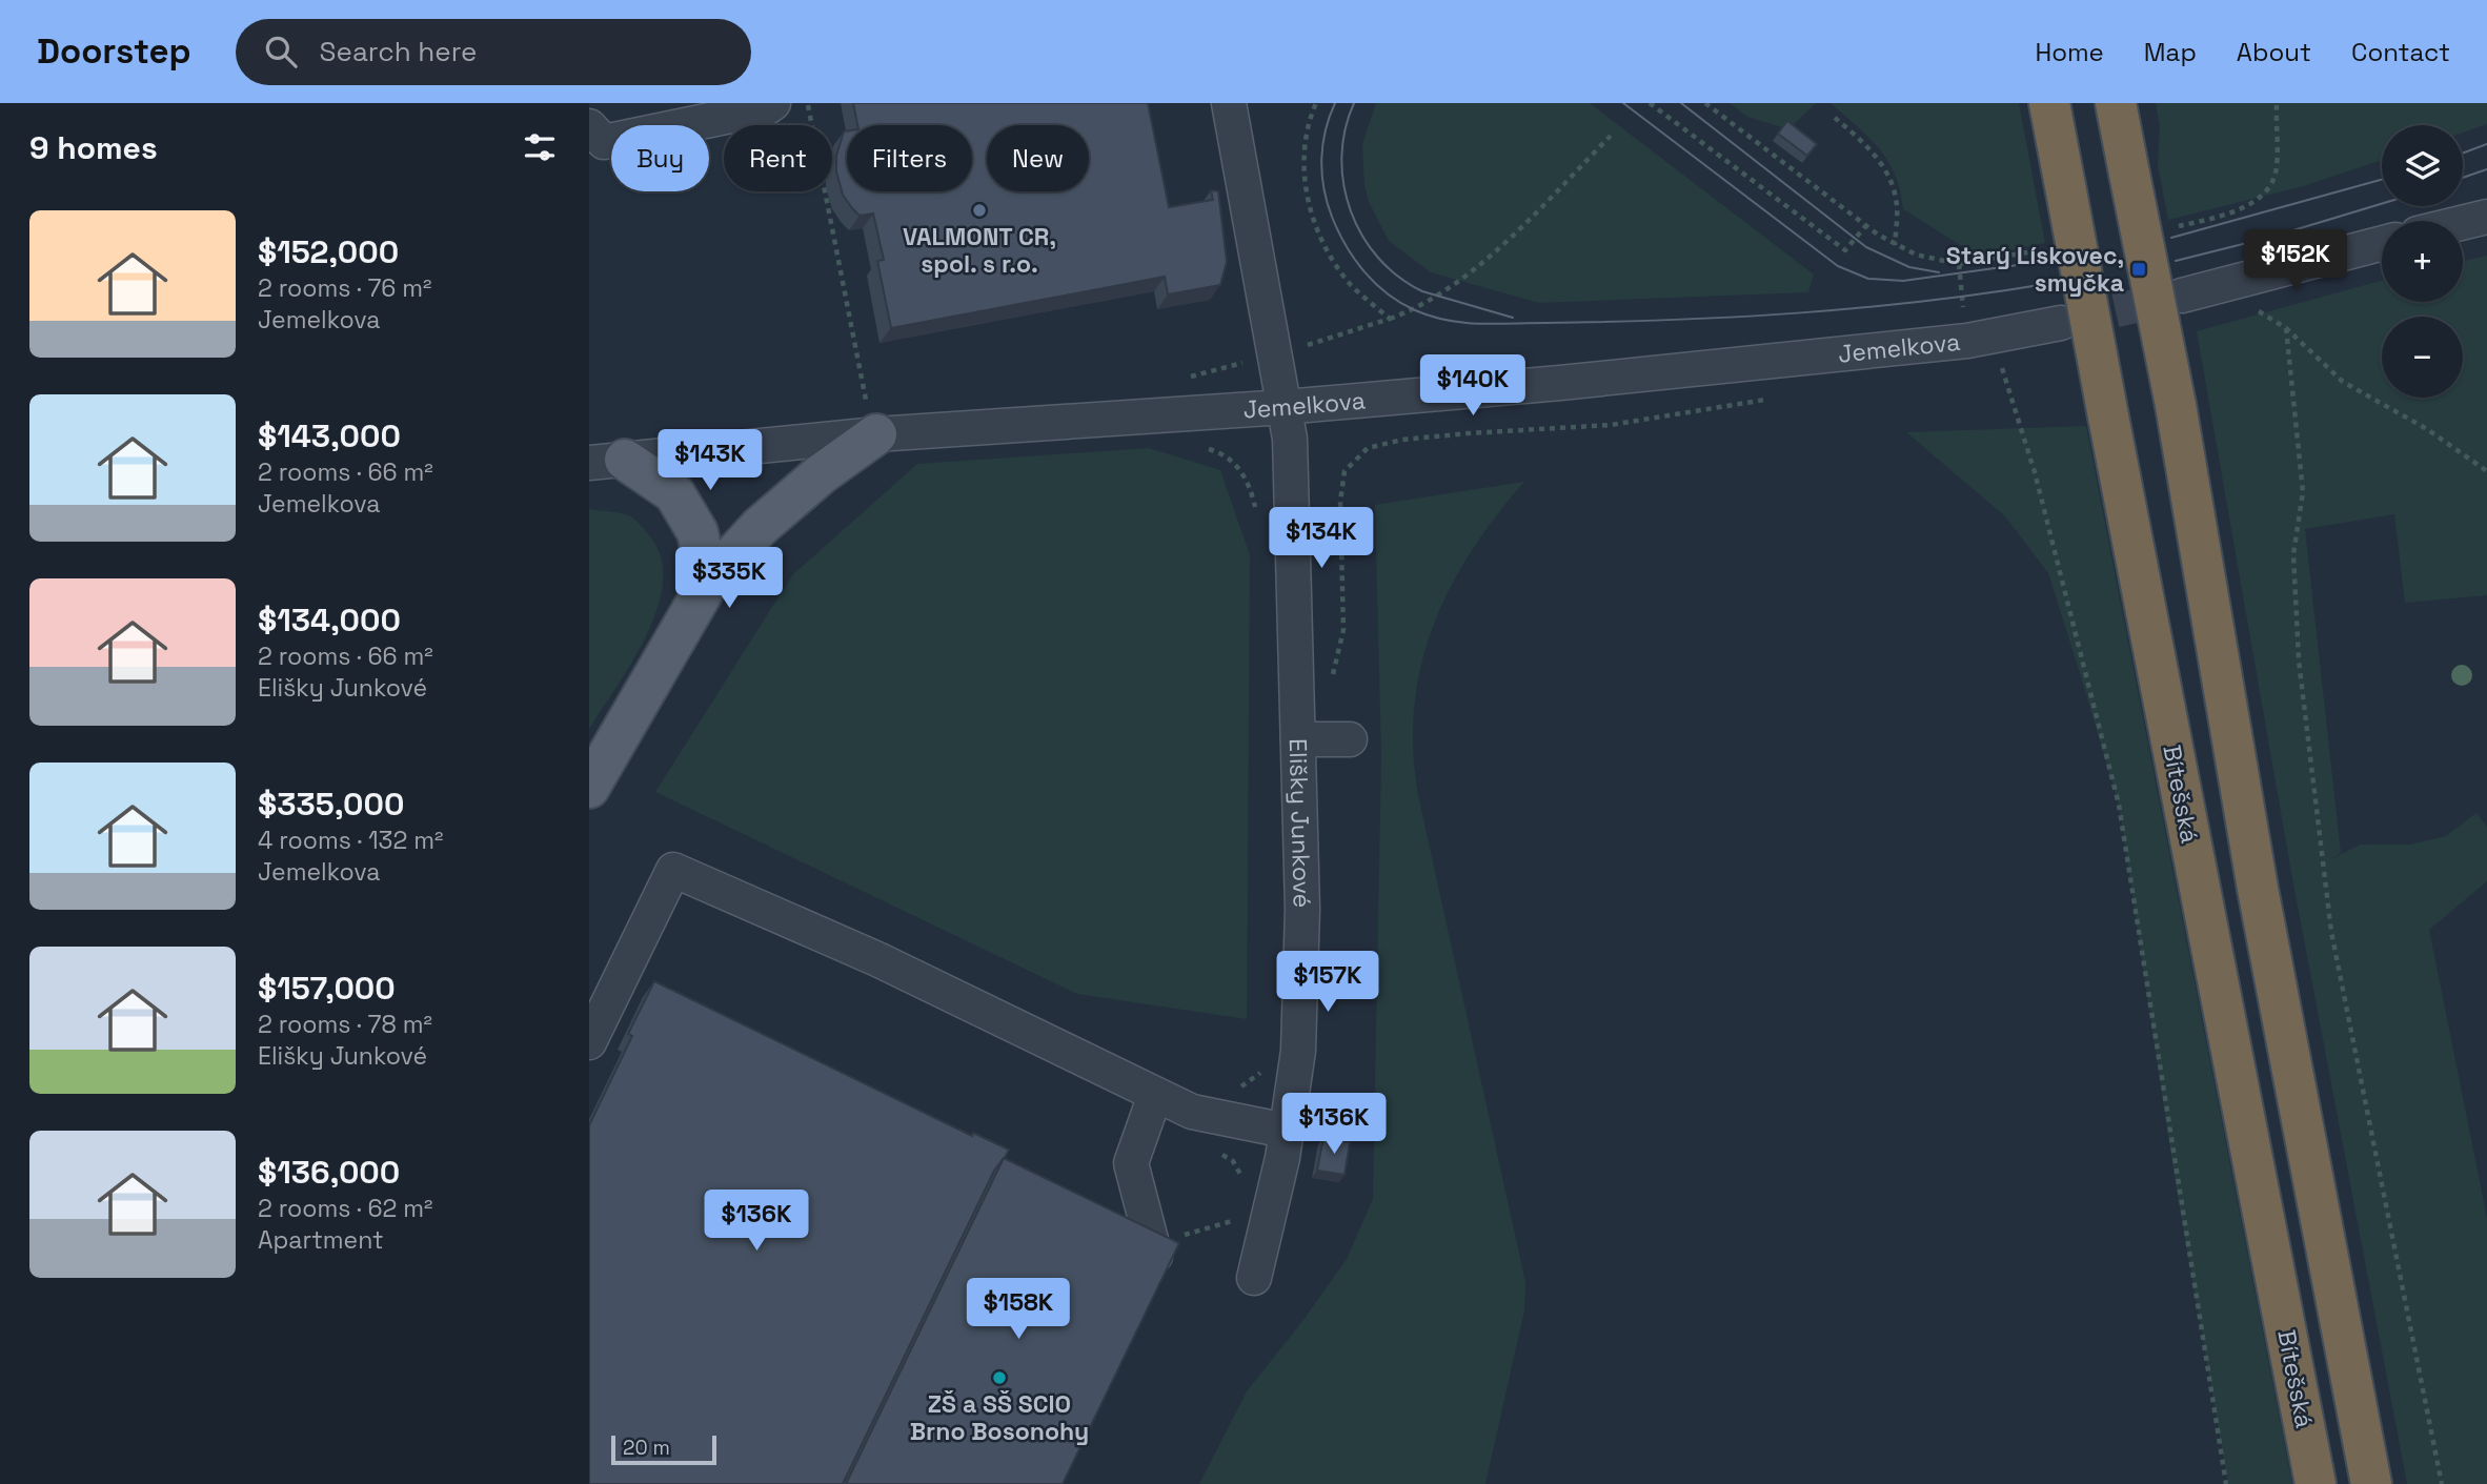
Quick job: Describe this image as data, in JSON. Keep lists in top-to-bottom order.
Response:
{
  "streets": {
    "highway": ["Bítešská"],
    "street": ["Jemelkova", "Elišky Junkové"]
  },
  "crossings": [
    ["Jemelkova", "Elišky Junkové"]
  ],
  "places": {
    "other": ["VALMONT CR, spol. s r.o.", "ZŠ a SŠ SCIO Brno Bosonohy"],
    "transit": ["Starý Lískovec, smyčka"]
  },
  "scale_bar": "20 m",
  "page": {
    "header": "Doorstep",
    "search": "Search here",
    "nav": [
      "Home",
      "Map",
      "About",
      "Contact"
    ],
    "heading": "9 homes",
    "map_buttons": ["+", "−"],
    "chip": [
      "Buy",
      "Rent",
      "Filters",
      "New"
    ],
    "list": [
      {
        "name": "$152,000",
        "note": "2 rooms · 76 m² · Jemelkova"
      },
      {
        "name": "$143,000",
        "note": "2 rooms · 66 m² · Jemelkova"
      },
      {
        "name": "$134,000",
        "note": "2 rooms · 66 m² · Elišky Junkové"
      },
      {
        "name": "$335,000",
        "note": "4 rooms · 132 m² · Jemelkova"
      },
      {
        "name": "$157,000",
        "note": "2 rooms · 78 m² · Elišky Junkové"
      },
      {
        "name": "$136,000",
        "note": "2 rooms · 62 m² · Apartment"
      }
    ],
    "price": [
      "$152K",
      "$140K",
      "$143K",
      "$134K",
      "$335K",
      "$157K",
      "$136K",
      "$136K",
      "$158K"
    ],
    "scale": "20 m"
  }
}
